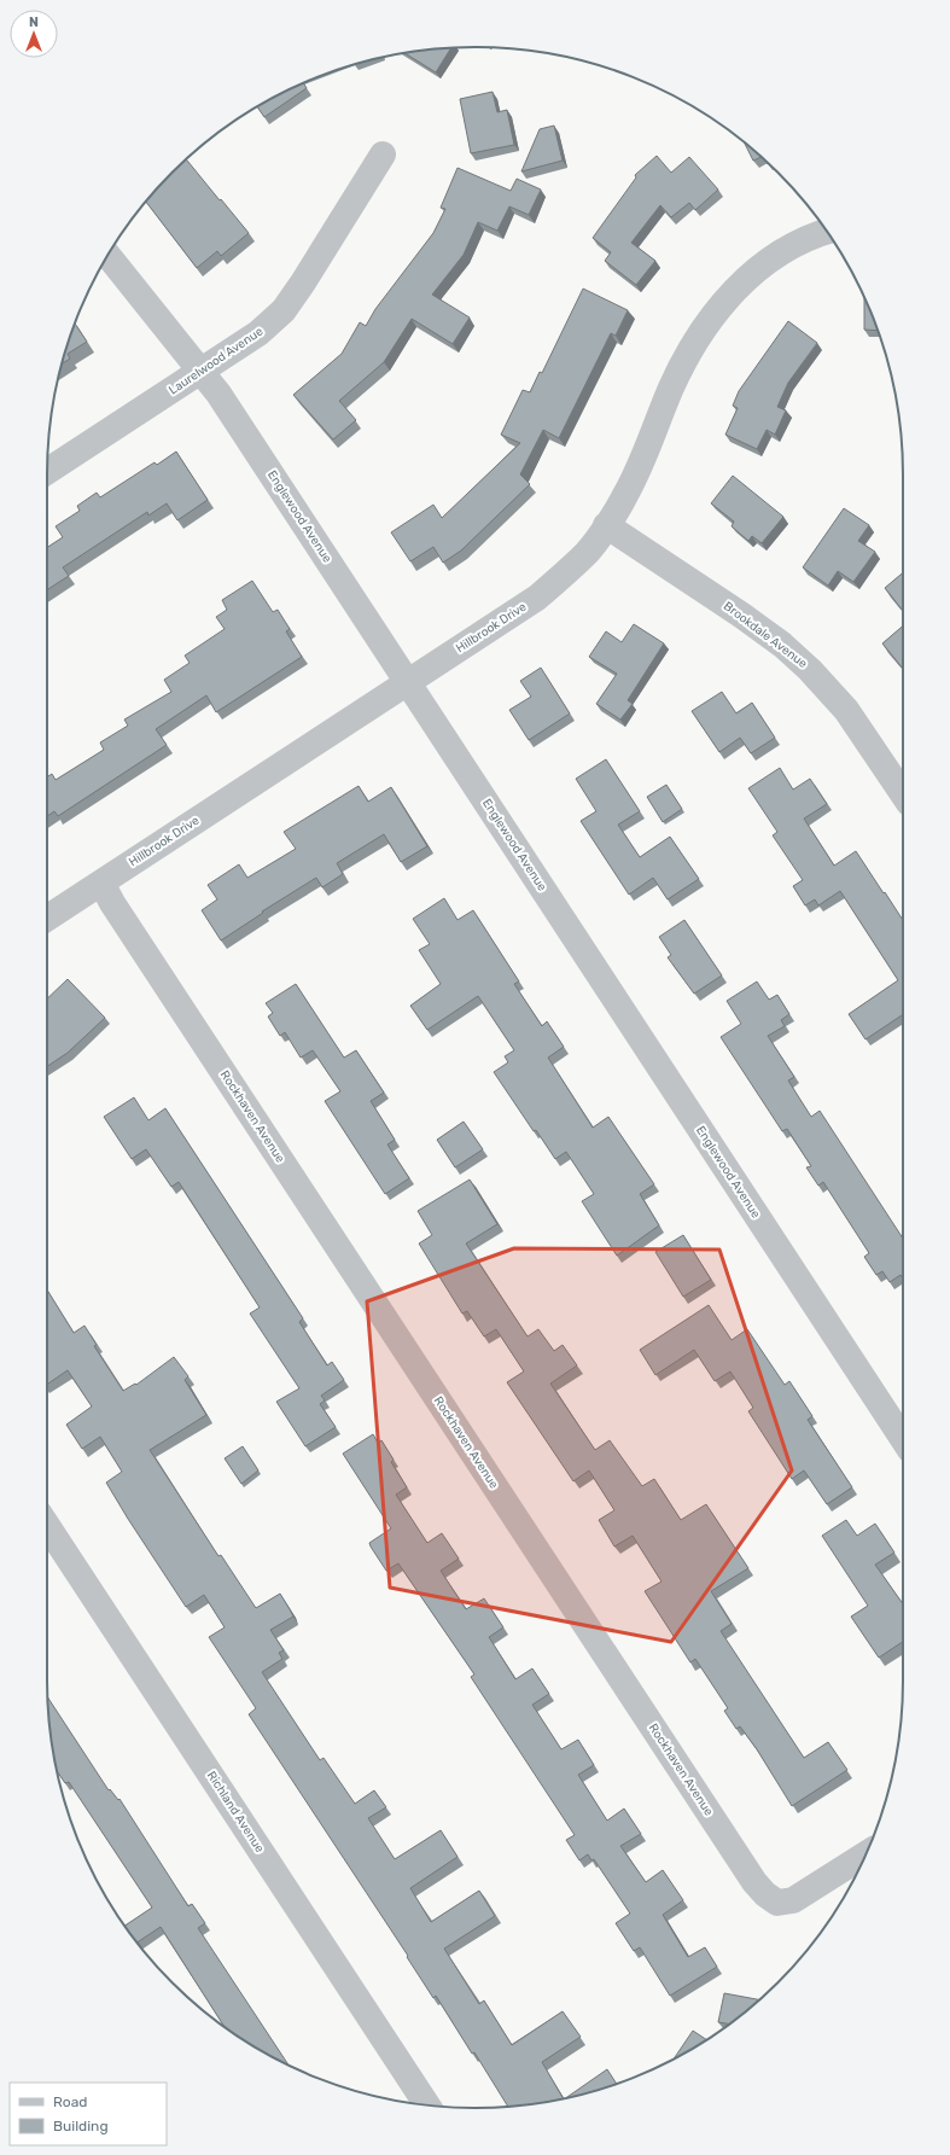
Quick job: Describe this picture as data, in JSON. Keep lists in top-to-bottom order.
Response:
{
  "streets": {
    "street": [
      "Laurelwood Avenue",
      "Englewood Avenue",
      "Hillbrook Drive",
      "Brookdale Avenue",
      "Rockhaven Avenue",
      "Richland Avenue"
    ]
  },
  "crossings": [
    ["Laurelwood Avenue", "Englewood Avenue"],
    ["Englewood Avenue", "Hillbrook Drive"],
    ["Hillbrook Drive", "Brookdale Avenue"],
    ["Hillbrook Drive", "Rockhaven Avenue"]
  ],
  "legend": ["Road", "Building"],
  "north": "top"
}
